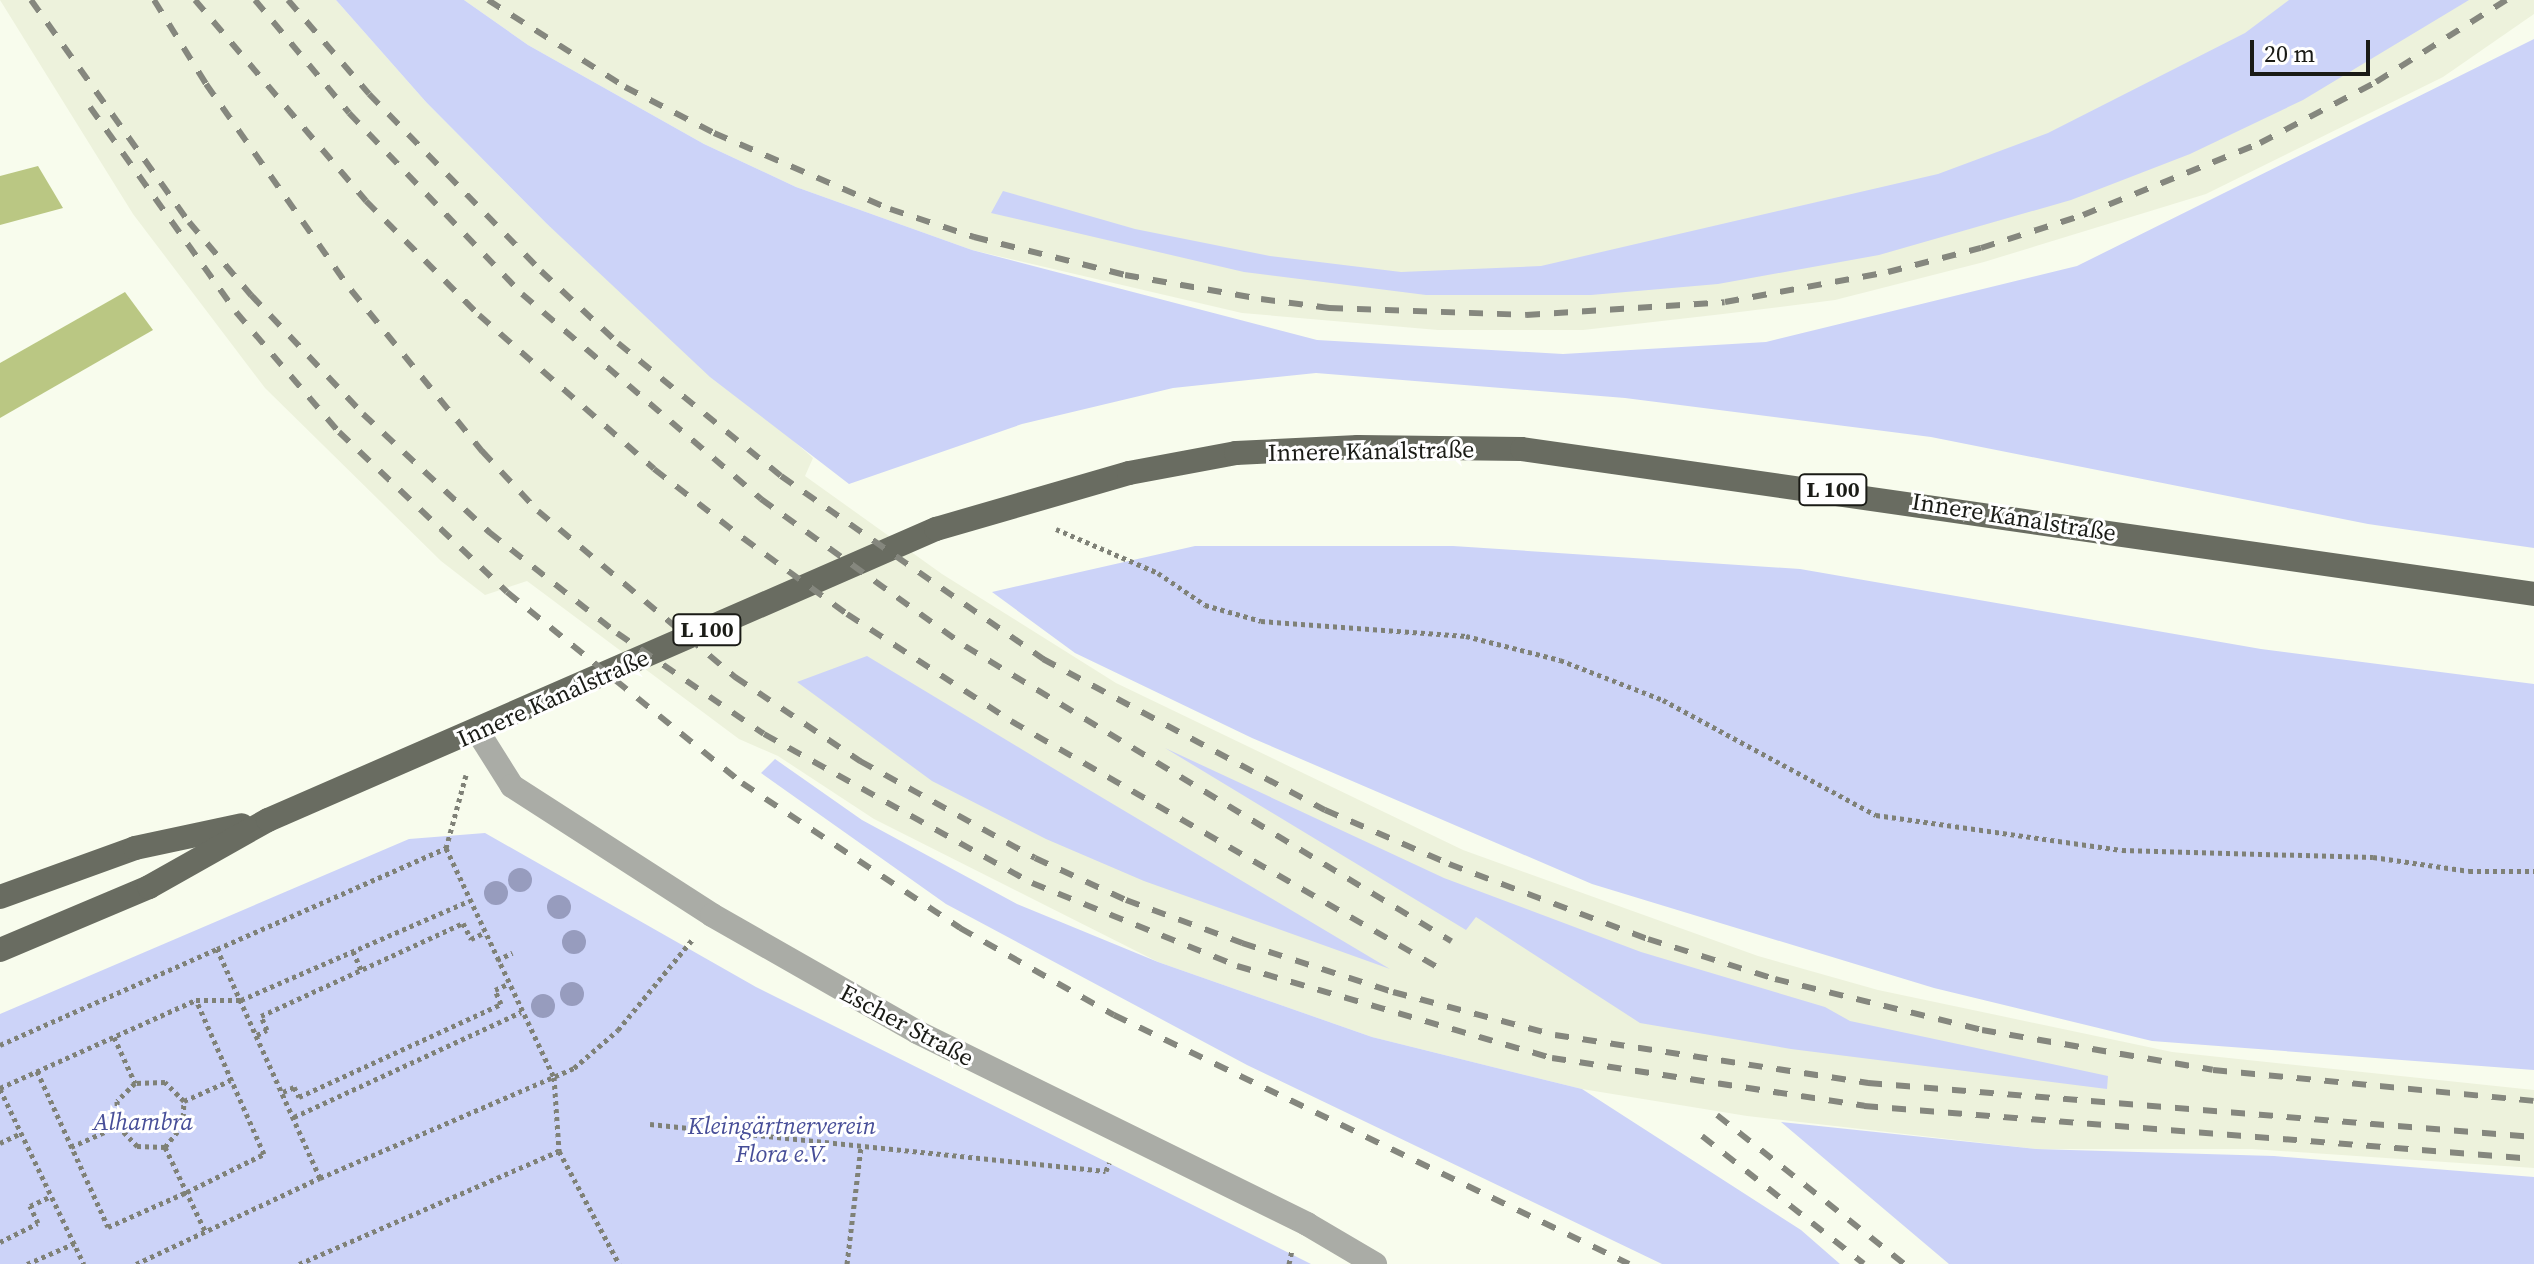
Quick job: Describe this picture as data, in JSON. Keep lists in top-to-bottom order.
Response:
{
  "streets": {
    "main road": ["Innere Kanalstraße", "L 100"],
    "street": ["Escher Straße"]
  },
  "crossings": [
    ["Innere Kanalstraße", "Escher Straße"]
  ],
  "parks": ["Alhambra", "Kleingärtnerverein Flora e.V."],
  "scale_bar": "20 m"
}
